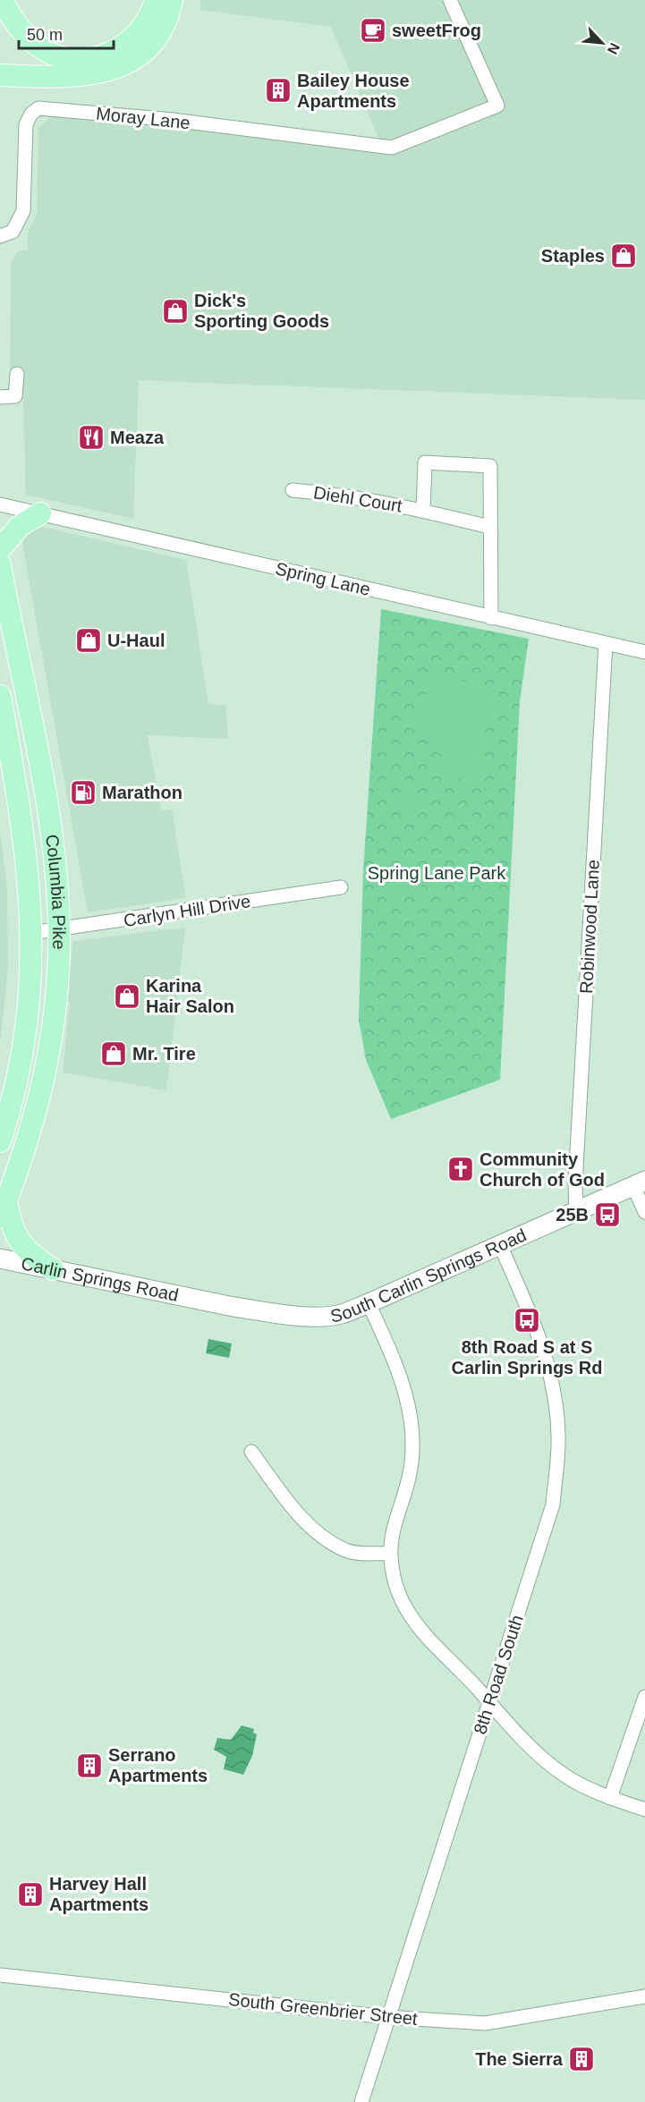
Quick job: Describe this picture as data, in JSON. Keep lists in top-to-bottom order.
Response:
{
  "streets": {
    "main road": ["Columbia Pike", "South Carlin Springs Road", "Carlin Springs Road"],
    "street": [
      "Moray Lane",
      "Diehl Court",
      "Spring Lane",
      "Carlyn Hill Drive",
      "Robinwood Lane",
      "8th Road South",
      "South Greenbrier Street"
    ]
  },
  "crossings": [
    ["Diehl Court", "Spring Lane"],
    ["Spring Lane", "Robinwood Lane"],
    ["Columbia Pike", "Carlyn Hill Drive"],
    ["Robinwood Lane", "South Carlin Springs Road"],
    ["South Carlin Springs Road", "Carlin Springs Road"],
    ["South Carlin Springs Road", "8th Road South"],
    ["8th Road South", "South Greenbrier Street"]
  ],
  "parks": ["Spring Lane Park"],
  "places": {
    "cafe": ["sweetFrog"],
    "building": [
      "Bailey House Apartments",
      "Serrano Apartments",
      "Harvey Hall Apartments",
      "The Sierra"
    ],
    "shop": [
      "Staples",
      "Dick's Sporting Goods",
      "U-Haul",
      "Karina Hair Salon",
      "Mr. Tire"
    ],
    "restaurant": ["Meaza"],
    "fuel station": ["Marathon"],
    "church": ["Community Church of God"],
    "bus stop": ["25B", "8th Road S at S Carlin Springs Rd"]
  },
  "scale_bar": "50 m",
  "north": "bottom right"
}
